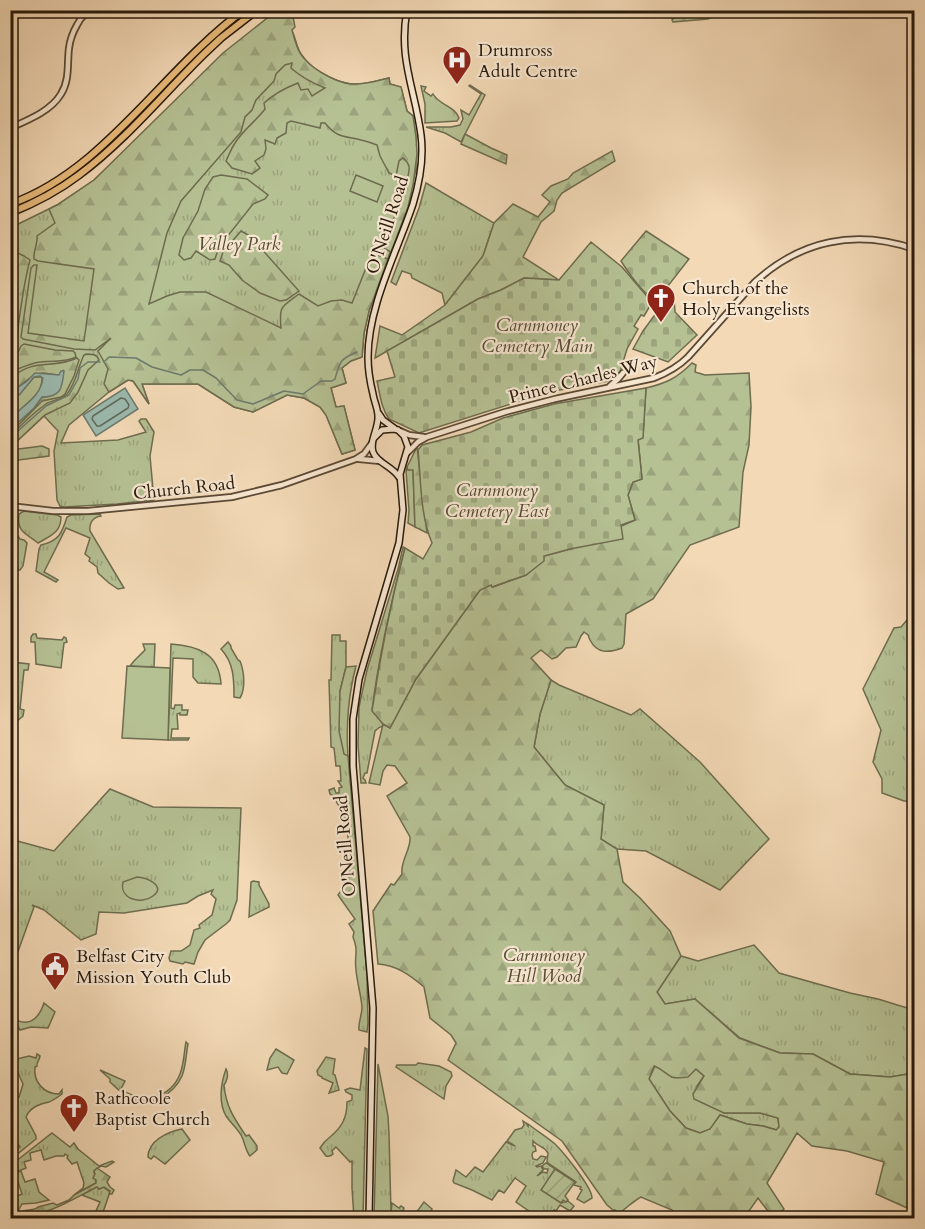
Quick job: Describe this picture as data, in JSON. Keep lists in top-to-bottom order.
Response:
{
  "streets": {
    "main road": ["O'Neill Road"],
    "street": ["Prince Charles Way", "Church Road"]
  },
  "crossings": [
    ["O'Neill Road", "Prince Charles Way"],
    ["O'Neill Road", "Church Road"],
    ["Prince Charles Way", "Church Road"]
  ],
  "parks": [
    "Valley Park",
    "Carnmoney Cemetery Main",
    "Carnmoney Cemetery East",
    "Carnmoney Hill Wood"
  ],
  "places": {
    "hospital": ["Drumross Adult Centre"],
    "church": ["Church of the Holy Evangelists", "Rathcoole Baptist Church"],
    "public building": ["Belfast City Mission Youth Club"]
  }
}
